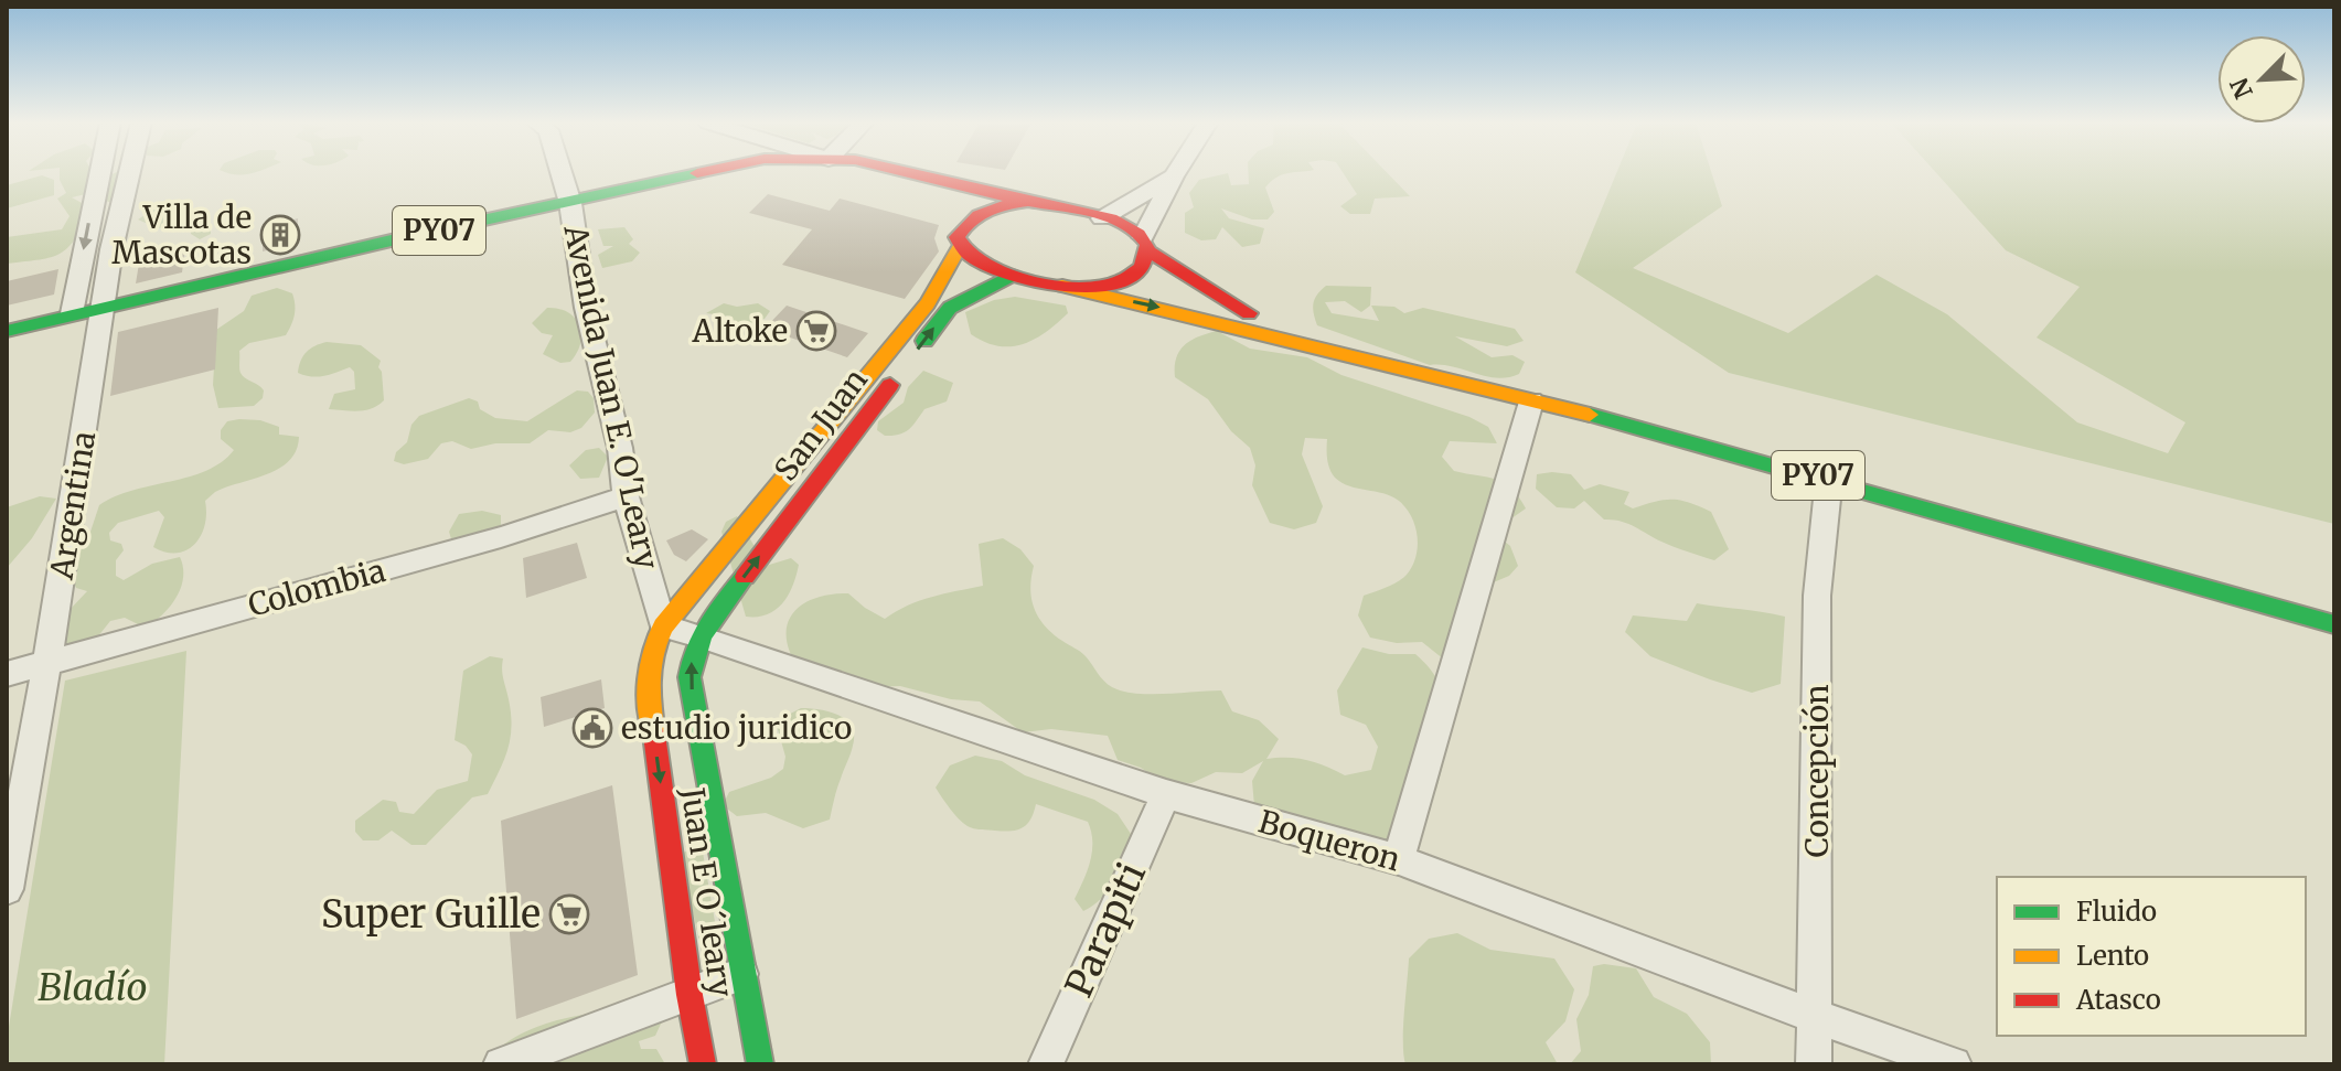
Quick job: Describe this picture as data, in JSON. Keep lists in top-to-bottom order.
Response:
{
  "streets": {
    "main road": ["PY07", "San Juan", "Juan E O´leary"],
    "street": [
      "Avenida Juan E. O'Leary",
      "Argentina",
      "Colombia",
      "Concepción",
      "Boqueron",
      "Parapiti"
    ]
  },
  "crossings": [
    ["PY07", "Avenida Juan E. O'Leary"],
    ["PY07", "San Juan"],
    ["PY07", "Argentina"],
    ["PY07", "Concepción"],
    ["Avenida Juan E. O'Leary", "San Juan"],
    ["Avenida Juan E. O'Leary", "Colombia"],
    ["Avenida Juan E. O'Leary", "Boqueron"],
    ["Avenida Juan E. O'Leary", "Juan E O´leary"],
    ["San Juan", "Boqueron"],
    ["San Juan", "Juan E O´leary"],
    ["Argentina", "Colombia"],
    ["Concepción", "Boqueron"],
    ["Boqueron", "Juan E O´leary"],
    ["Boqueron", "Parapiti"]
  ],
  "parks": ["Bladío"],
  "places": {
    "building": ["Villa de Mascotas"],
    "supermarket": ["Altoke", "Super Guille"],
    "public building": ["estudio juridico"]
  },
  "legend": ["Fluido", "Lento", "Atasco"],
  "north": "bottom left"
}
